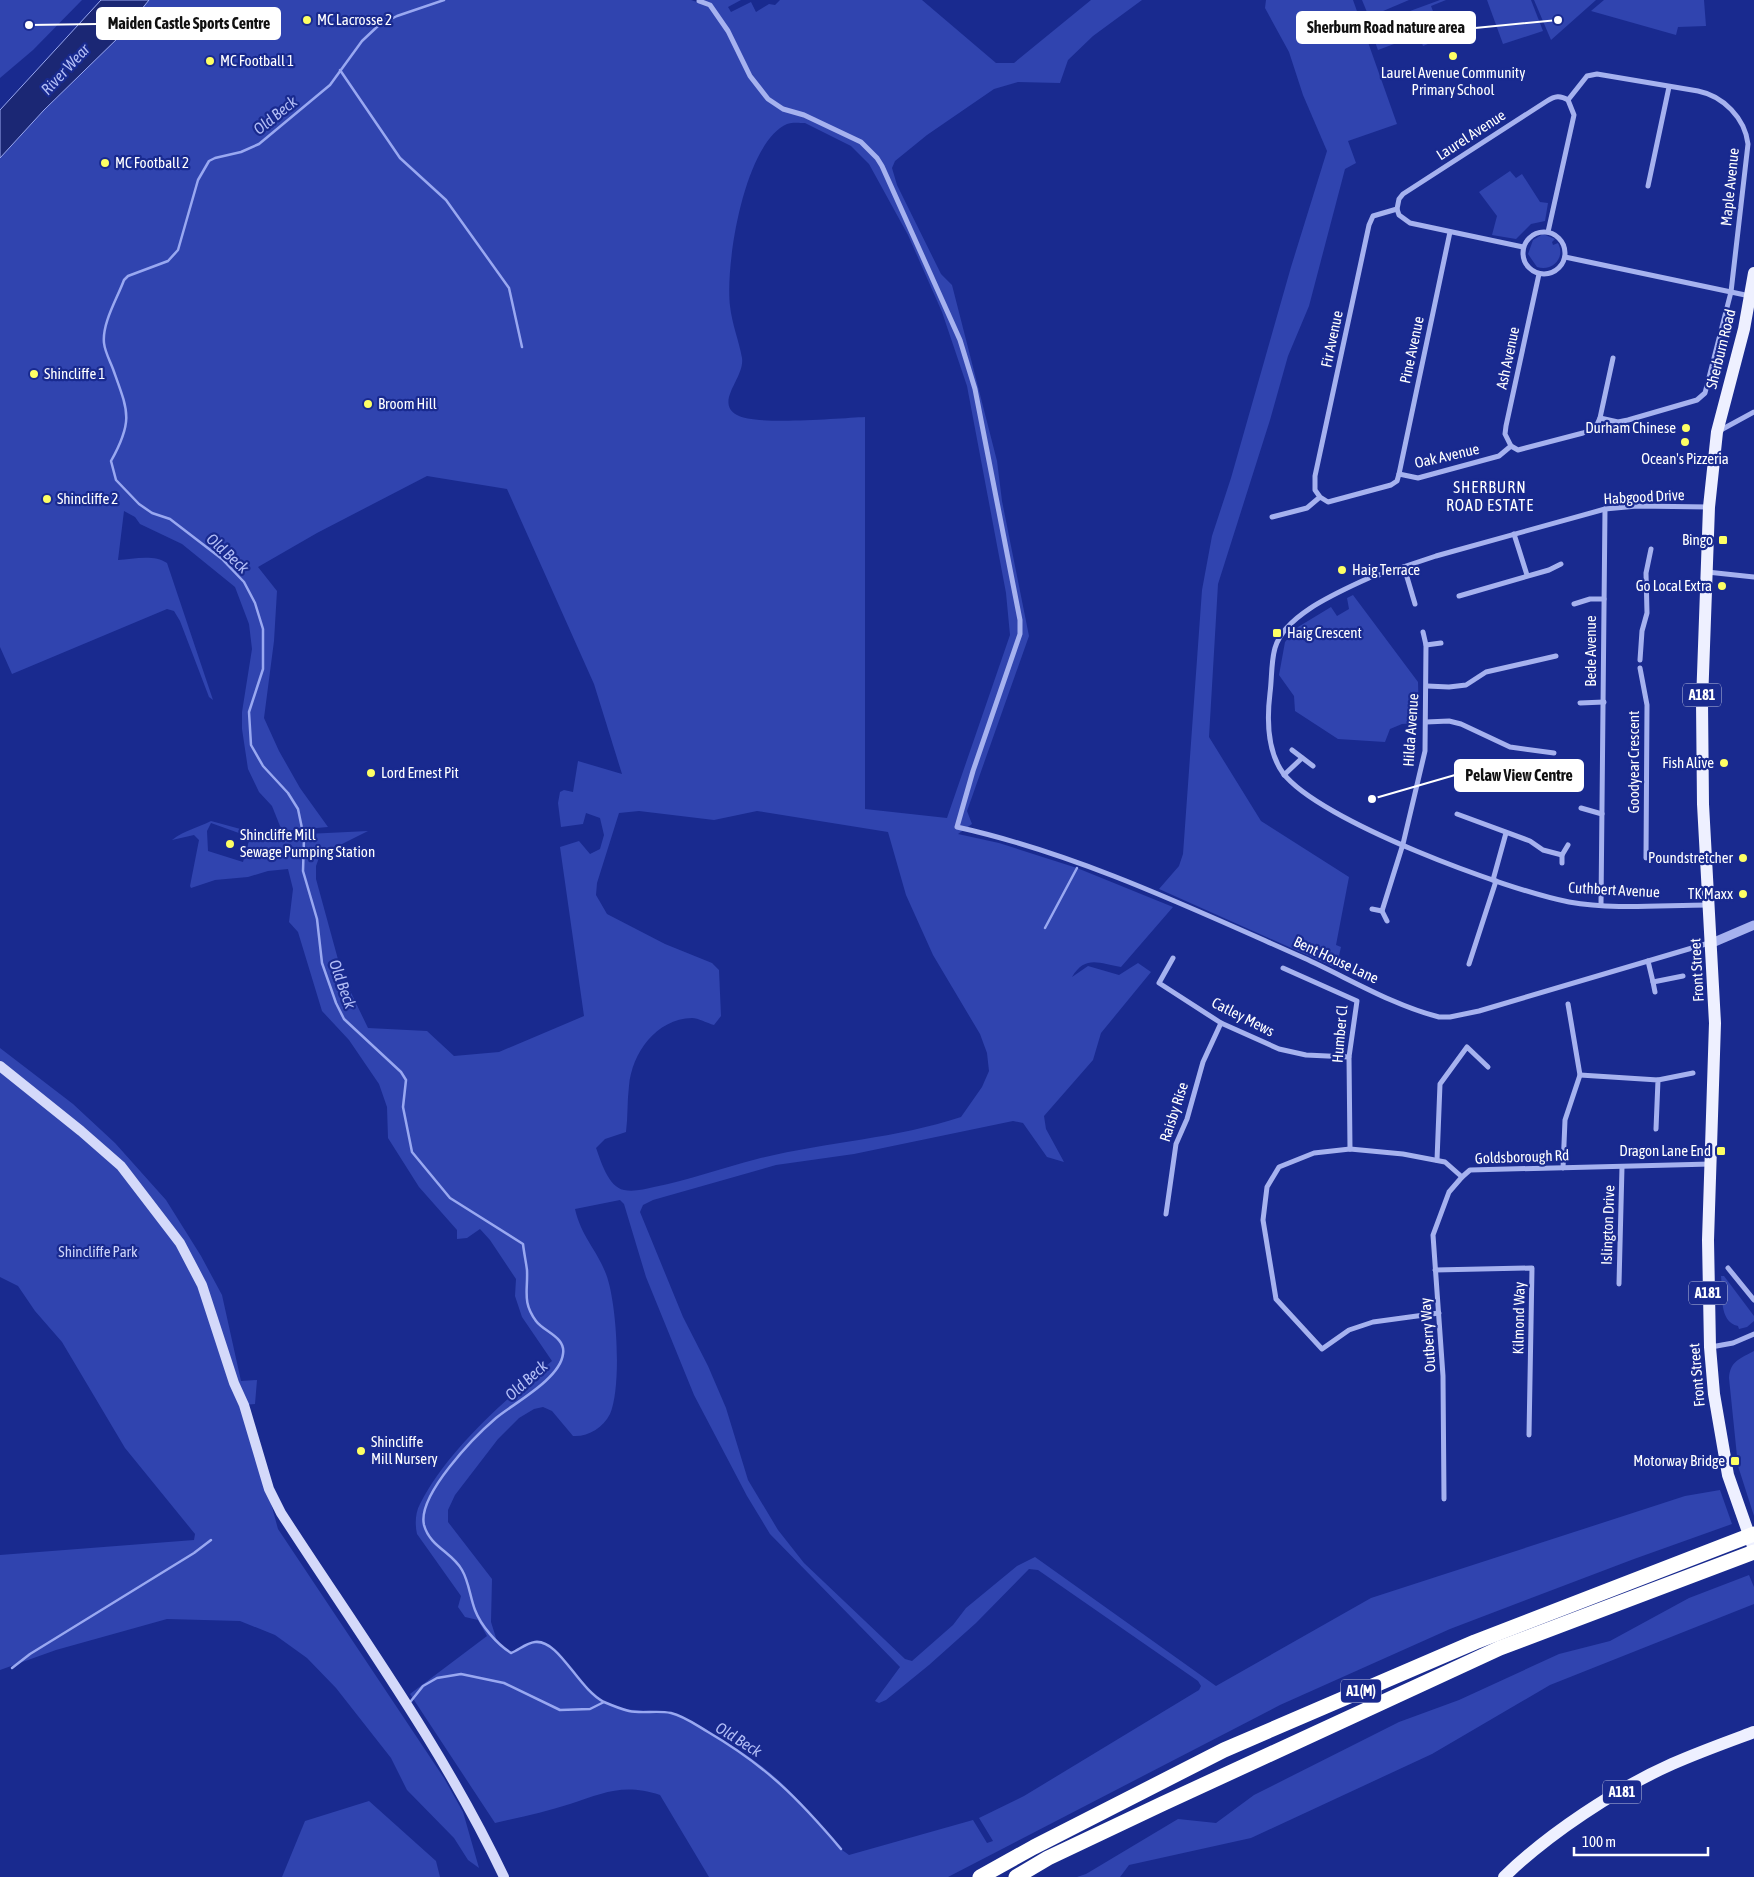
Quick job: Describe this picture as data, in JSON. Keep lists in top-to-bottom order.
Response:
{
  "streets": {
    "highway": ["A1(M)"],
    "main road": ["Sherburn Road", "A181", "Front Street"],
    "street": [
      "Laurel Avenue",
      "Maple Avenue",
      "Fir Avenue",
      "Pine Avenue",
      "Ash Avenue",
      "Oak Avenue",
      "Habgood Drive",
      "Bede Avenue",
      "Hilda Avenue",
      "Goodyear Crescent",
      "Cuthbert Avenue",
      "Bent House Lane",
      "Catley Mews",
      "Humber Cl",
      "Raisby Rise",
      "Goldsborough Rd",
      "Islington Drive",
      "Kilmond Way",
      "Outberry Way"
    ]
  },
  "crossings": [
    ["Laurel Avenue", "Fir Avenue"],
    ["Maple Avenue", "Oak Avenue"],
    ["Fir Avenue", "Oak Avenue"],
    ["Sherburn Road", "Front Street"],
    ["Pine Avenue", "Oak Avenue"],
    ["Ash Avenue", "Oak Avenue"],
    ["Habgood Drive", "Bede Avenue"],
    ["Habgood Drive", "Cuthbert Avenue"],
    ["Habgood Drive", "Front Street"],
    ["Bede Avenue", "Cuthbert Avenue"],
    ["Hilda Avenue", "Cuthbert Avenue"],
    ["Cuthbert Avenue", "Front Street"],
    ["Bent House Lane", "Front Street"],
    ["Front Street", "Goldsborough Rd"],
    ["Front Street", "A1(M)"],
    ["Catley Mews", "Humber Cl"],
    ["Catley Mews", "Raisby Rise"],
    ["Humber Cl", "Goldsborough Rd"],
    ["Goldsborough Rd", "Islington Drive"],
    ["Goldsborough Rd", "Outberry Way"],
    ["Kilmond Way", "Outberry Way"]
  ],
  "districts": ["SHERBURN ROAD ESTATE"],
  "water": ["River Wear", "Old Beck"],
  "parks": ["Shincliffe Park"],
  "places": {
    "other": [
      "MC Lacrosse 2",
      "Sherburn Road nature area",
      "Maiden Castle Sports Centre",
      "Laurel Avenue Community Primary School",
      "MC Football 1",
      "MC Football 2",
      "Shincliffe 1",
      "Broom Hill",
      "Durham Chinese",
      "Ocean's Pizzeria",
      "Shincliffe 2",
      "Haig Terrace",
      "Go Local Extra",
      "Fish Alive",
      "Lord Ernest Pit",
      "Pelaw View Centre",
      "Shincliffe Mill Sewage Pumping Station",
      "Poundstretcher",
      "TK Maxx",
      "Shincliffe Mill Nursery"
    ],
    "transit": [
      "Bingo",
      "Haig Crescent",
      "Dragon Lane End",
      "Motorway Bridge"
    ]
  },
  "scale_bar": "100 m"
}
